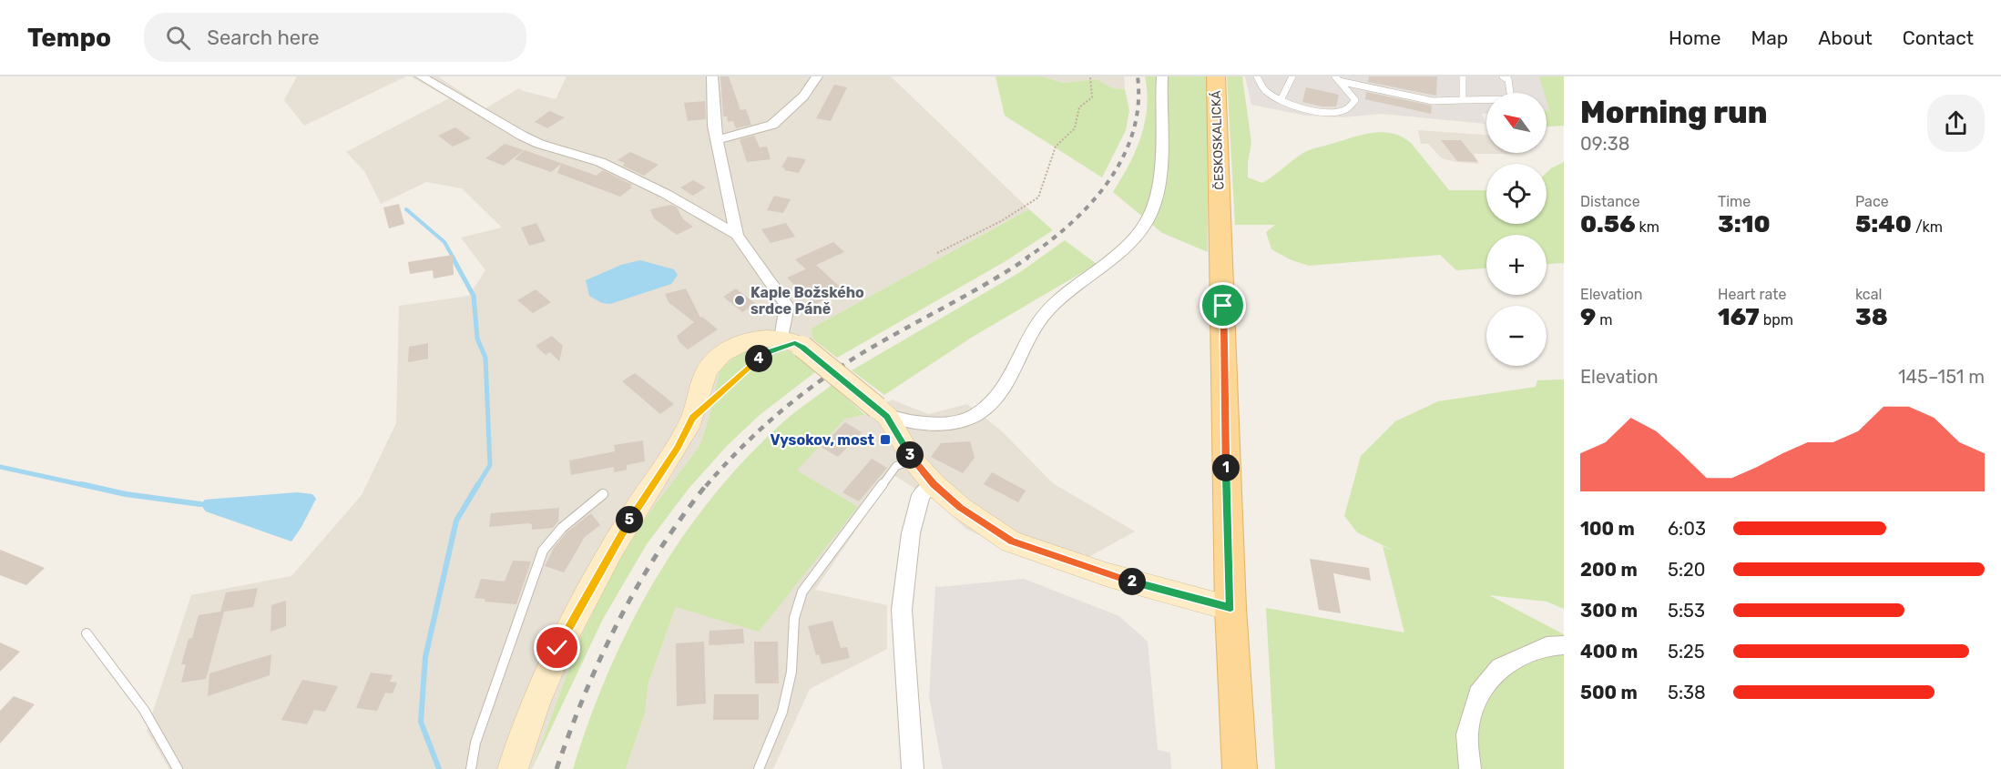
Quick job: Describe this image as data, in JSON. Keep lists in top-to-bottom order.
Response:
{
  "streets": {
    "main road": ["ČESKOSKALICKÁ"]
  },
  "places": {
    "other": ["Kaple Božského srdce Páně"],
    "transit": ["Vysokov, most"]
  },
  "north": "top left",
  "page": {
    "header": "Tempo",
    "search": "Search here",
    "nav": [
      "Home",
      "Map",
      "About",
      "Contact"
    ],
    "heading": ["Morning run", "09:38"],
    "map_buttons": ["+", "−"],
    "stats": [
      ["Distance", "0.56 km"],
      ["Time", "3:10"],
      ["Pace", "5:40 /km"],
      ["Elevation", "9 m"],
      ["Heart rate", "167 bpm"],
      ["kcal", "38"]
    ],
    "pins": [
      "4",
      "3",
      "1",
      "5",
      "2"
    ],
    "chart": ["Elevation", "145–151 m"],
    "list": [
      {
        "name": "100 m",
        "note": "6:03"
      },
      {
        "name": "200 m",
        "note": "5:20"
      },
      {
        "name": "300 m",
        "note": "5:53"
      },
      {
        "name": "400 m",
        "note": "5:25"
      },
      {
        "name": "500 m",
        "note": "5:38"
      }
    ]
  }
}
